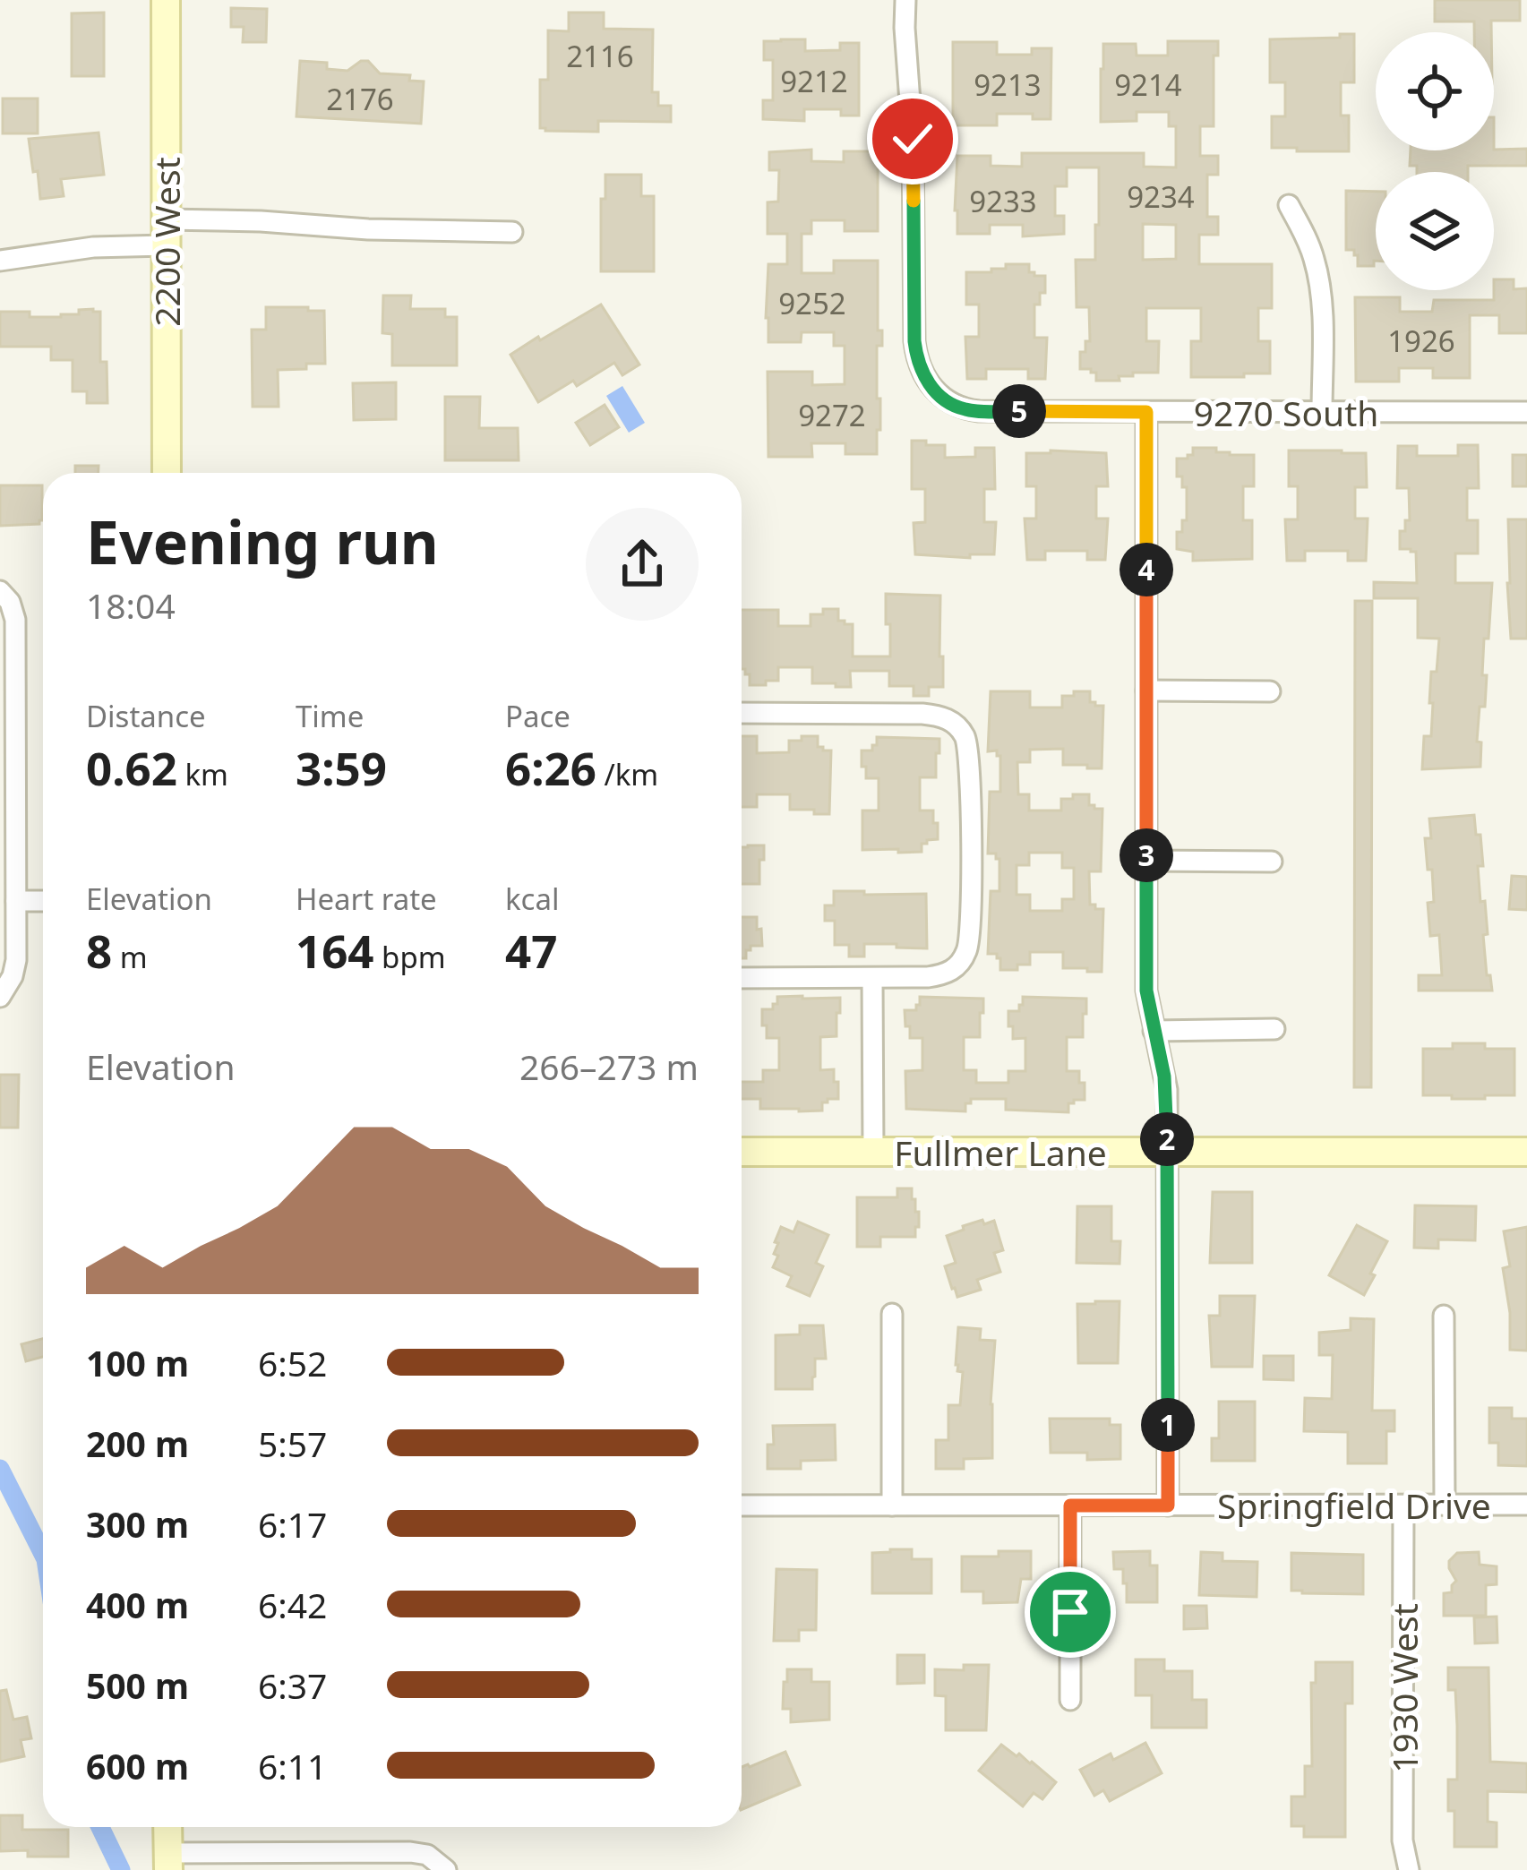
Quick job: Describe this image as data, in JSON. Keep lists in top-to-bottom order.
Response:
{
  "streets": {
    "street": [
      "2200 West",
      "9270 South",
      "Fullmer Lane",
      "Springfield Drive",
      "1930 West"
    ]
  },
  "crossings": [
    ["Springfield Drive", "1930 West"]
  ],
  "house_numbers": [
    "2116",
    "9212",
    "9213",
    "9214",
    "2176",
    "9234",
    "9233",
    "9252",
    "1926",
    "9272"
  ],
  "page": {
    "pins": [
      "5",
      "4",
      "3",
      "2",
      "1"
    ],
    "heading": ["Evening run", "18:04"],
    "stats": [
      ["Distance", "0.62 km"],
      ["Time", "3:59"],
      ["Pace", "6:26 /km"],
      ["Elevation", "8 m"],
      ["Heart rate", "164 bpm"],
      ["kcal", "47"]
    ],
    "chart": ["Elevation", "266–273 m"],
    "list": [
      {
        "name": "100 m",
        "note": "6:52"
      },
      {
        "name": "200 m",
        "note": "5:57"
      },
      {
        "name": "300 m",
        "note": "6:17"
      },
      {
        "name": "400 m",
        "note": "6:42"
      },
      {
        "name": "500 m",
        "note": "6:37"
      },
      {
        "name": "600 m",
        "note": "6:11"
      }
    ]
  }
}
